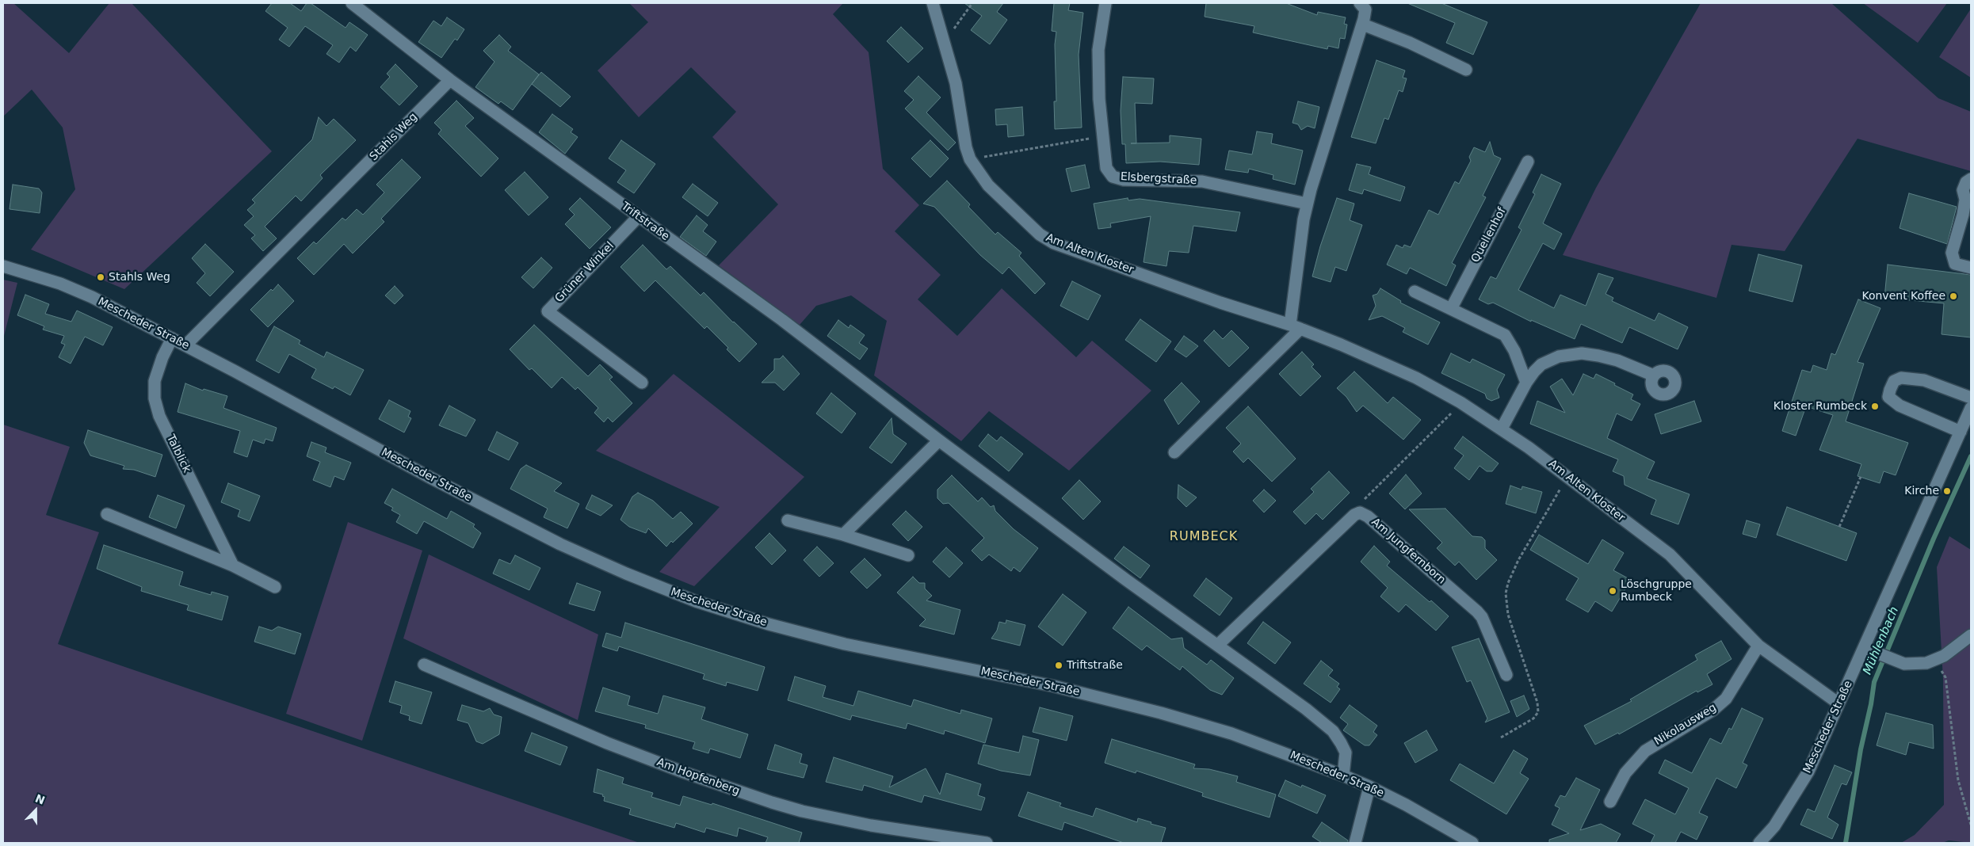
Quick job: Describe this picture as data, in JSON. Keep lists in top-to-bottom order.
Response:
{
  "streets": {
    "street": [
      "Stahls Weg",
      "Elsbergstraße",
      "Triftstraße",
      "Quellenhof",
      "Am Alten Kloster",
      "Grüner Winkel",
      "Mescheder Straße",
      "Talblick",
      "Am Jungfernborn",
      "Nikolausweg",
      "Am Hopfenberg"
    ]
  },
  "crossings": [
    ["Stahls Weg", "Triftstraße"],
    ["Stahls Weg", "Mescheder Straße"],
    ["Triftstraße", "Grüner Winkel"],
    ["Triftstraße", "Mescheder Straße"],
    ["Triftstraße", "Am Jungfernborn"],
    ["Am Alten Kloster", "Mescheder Straße"],
    ["Am Alten Kloster", "Nikolausweg"],
    ["Mescheder Straße", "Talblick"]
  ],
  "districts": ["RUMBECK"],
  "water": ["Mühlenbach"],
  "places": [
    "Stahls Weg",
    "Konvent Koffee",
    "Kloster Rumbeck",
    "Kirche",
    "Löschgruppe Rumbeck",
    "Triftstraße"
  ],
  "north": "top"
}
